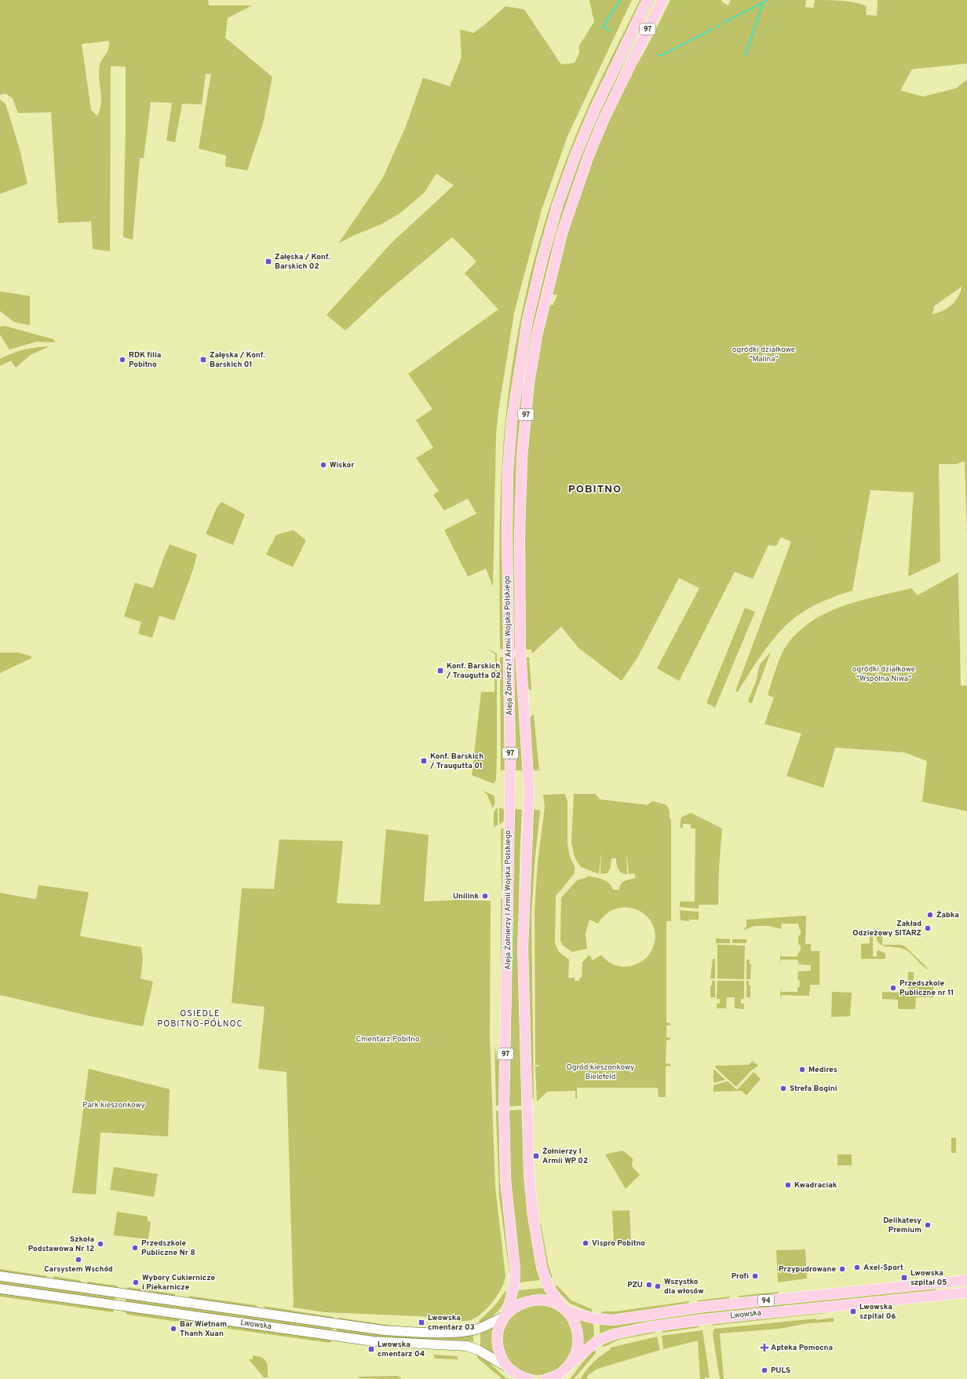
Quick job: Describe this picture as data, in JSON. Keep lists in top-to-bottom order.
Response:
{
  "streets": {
    "main road": [
      "97",
      "Aleja Żołnierzy I Armii Wojska Polskiego",
      "94",
      "Lwowska"
    ]
  },
  "crossings": [
    ["Aleja Żołnierzy I Armii Wojska Polskiego", "94"],
    ["Aleja Żołnierzy I Armii Wojska Polskiego", "Lwowska"],
    ["94", "Lwowska"]
  ],
  "districts": ["POBITNO", "OSIEDLE POBITNO-PÓŁNOC"],
  "parks": [
    "ogródki działkowe \"Malina\"",
    "ogródki działkowe \"Wspólna Niwa\"",
    "Cmentarz Pobitno",
    "Ogród kieszonkowy Bielefeld",
    "Park kieszonkowy"
  ],
  "places": {
    "transit": [
      "Załęska / Konf. Barskich 02",
      "Załęska / Konf. Barskich 01",
      "Konf. Barskich / Traugutta 02",
      "Konf. Barskich / Traugutta 01",
      "Żołnierzy I Armii WP 02",
      "Lwowska szpital 05",
      "Lwowska szpital 06",
      "Lwowska cmentarz 03",
      "Lwowska cmentarz 04"
    ],
    "other": [
      "RDK filia Pobitno",
      "Wiskor",
      "Unilink",
      "Żabka",
      "Zakład Odzieżowy SITARZ",
      "Przedszkole Publiczne nr 11",
      "Medires",
      "Strefa Bogini",
      "Kwadraciak",
      "Delikatesy Premium",
      "Vispro Pobitno",
      "Szkoła Podstawowa Nr 12",
      "Przedszkole Publiczne Nr 8",
      "Carsystem Wschód",
      "Axel-Sport",
      "Przypudrowane",
      "Profi",
      "Wybory Cukiernicze i Piekarnicze",
      "PZU",
      "Wszystko dla włosów",
      "Bar Wietnam Thanh Xuan",
      "PULS"
    ],
    "health": ["Apteka Pomocna"]
  }
}
